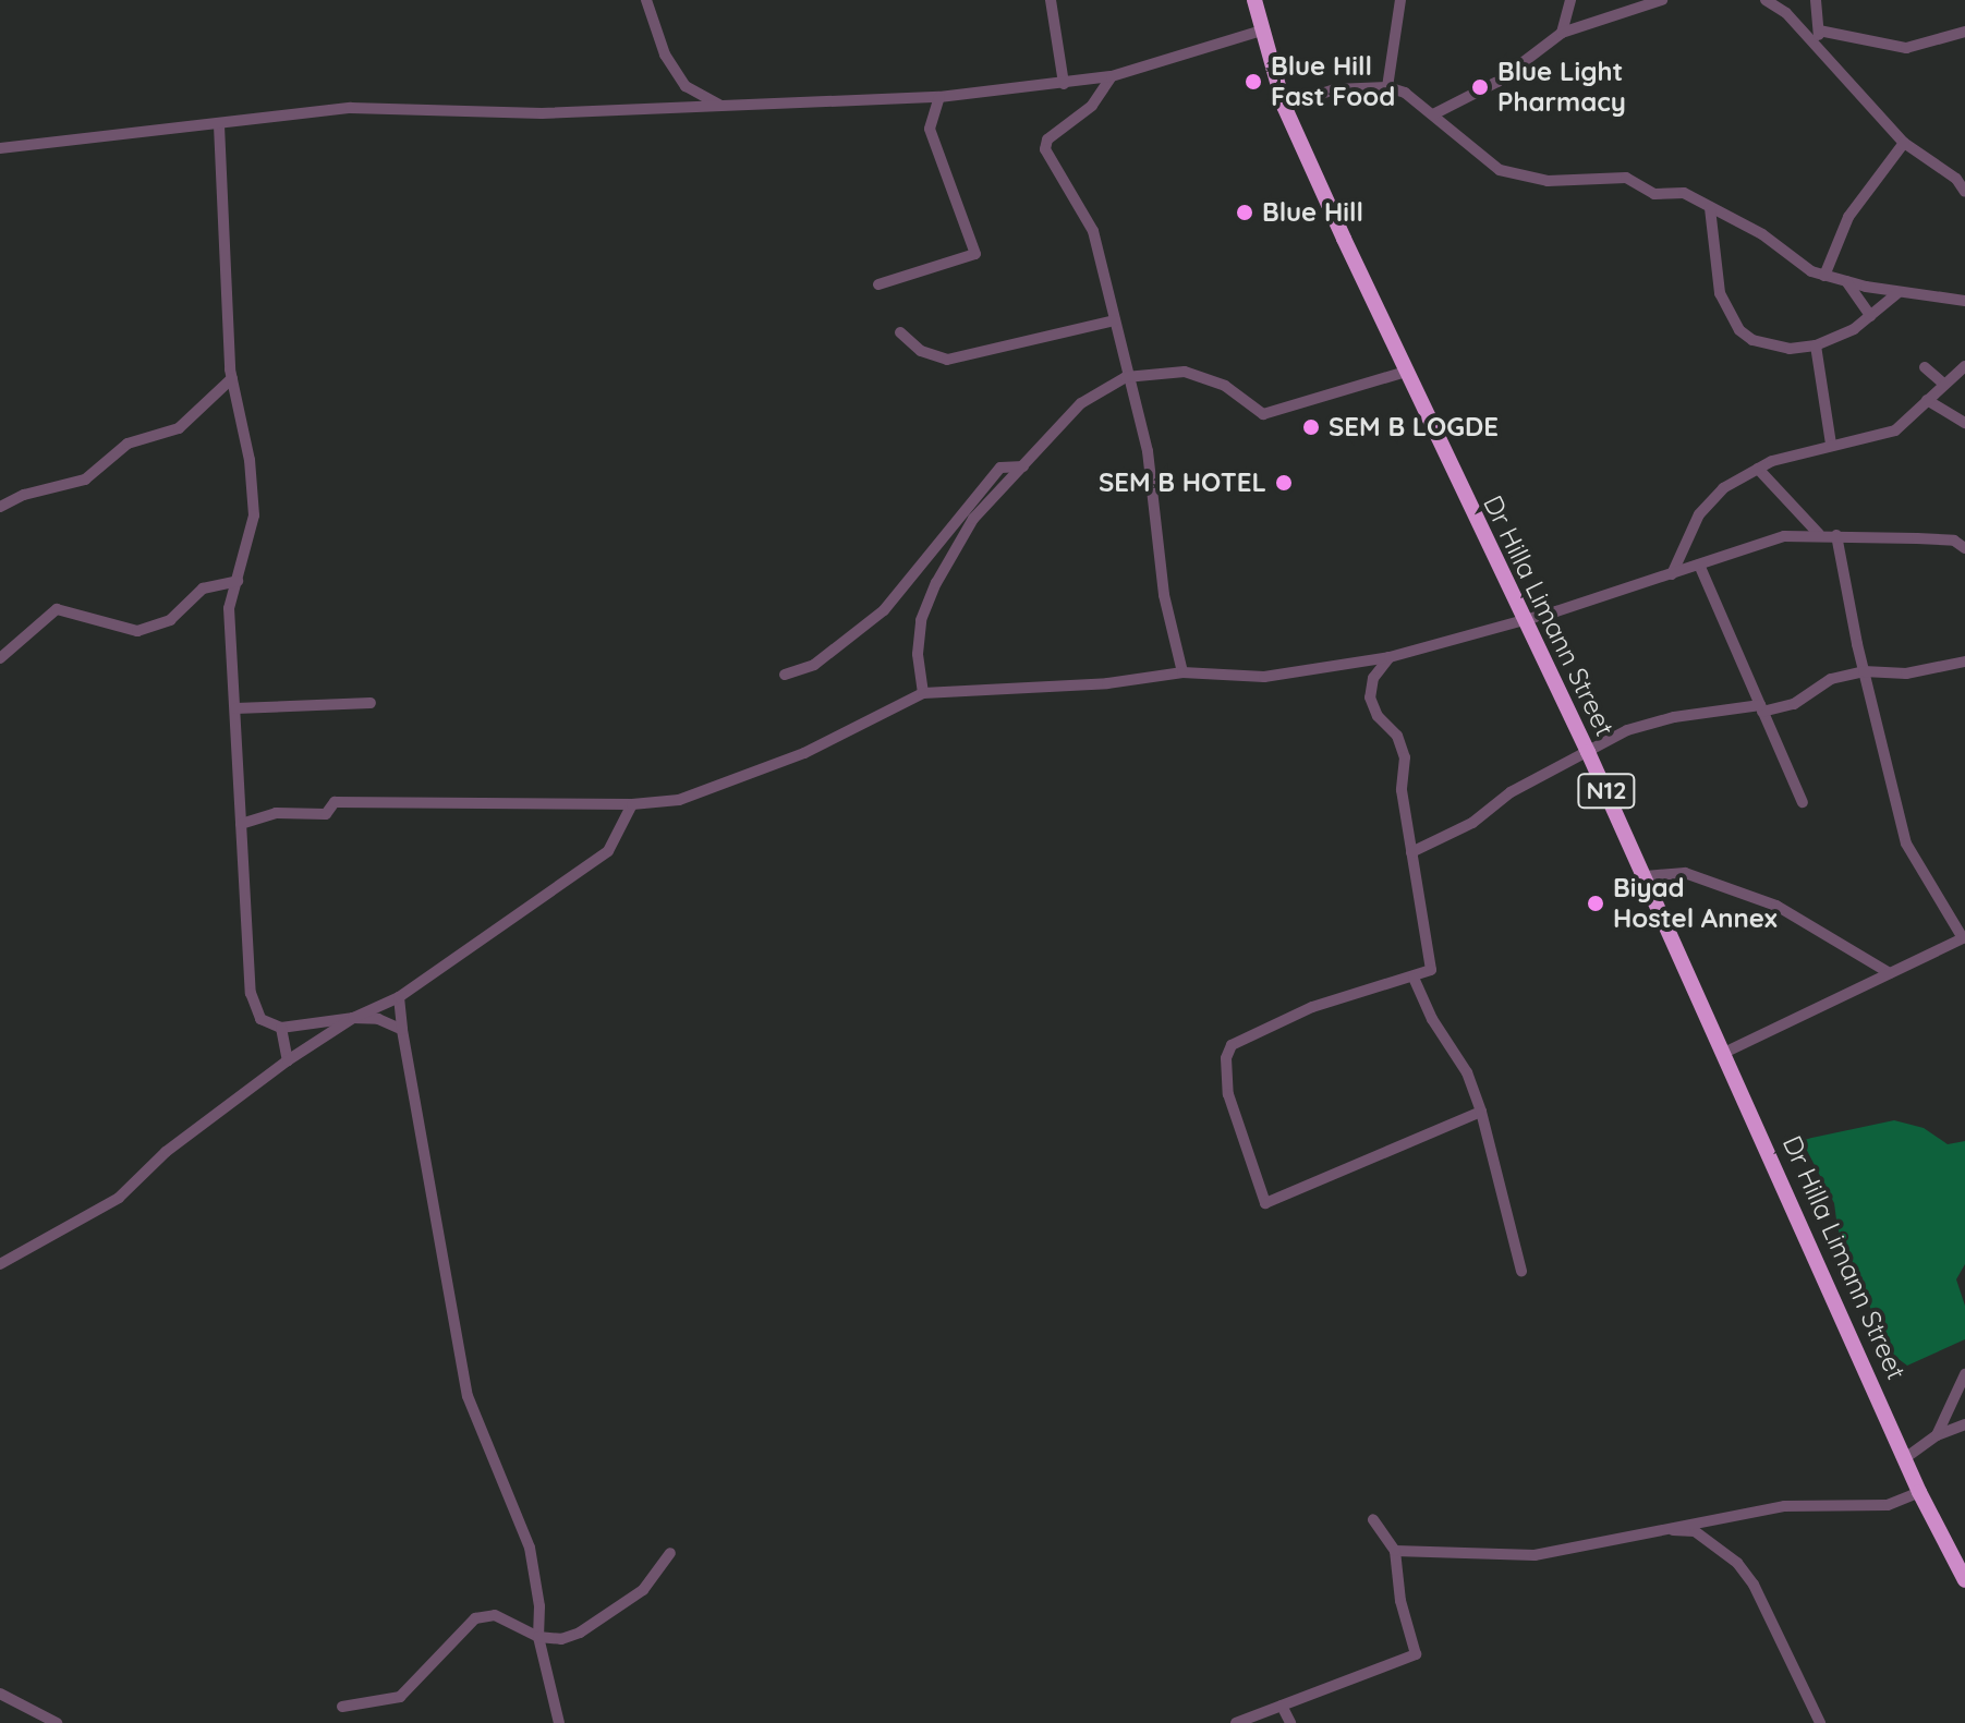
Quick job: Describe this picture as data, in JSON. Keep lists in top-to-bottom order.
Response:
{
  "streets": {
    "highway": ["Dr Hilla Limann Street", "N12"]
  },
  "places": [
    "Blue Hill Fast Food",
    "Blue Light Pharmacy",
    "Blue Hill",
    "SEM B LOGDE",
    "SEM B HOTEL",
    "Biyad Hostel Annex"
  ]
}
